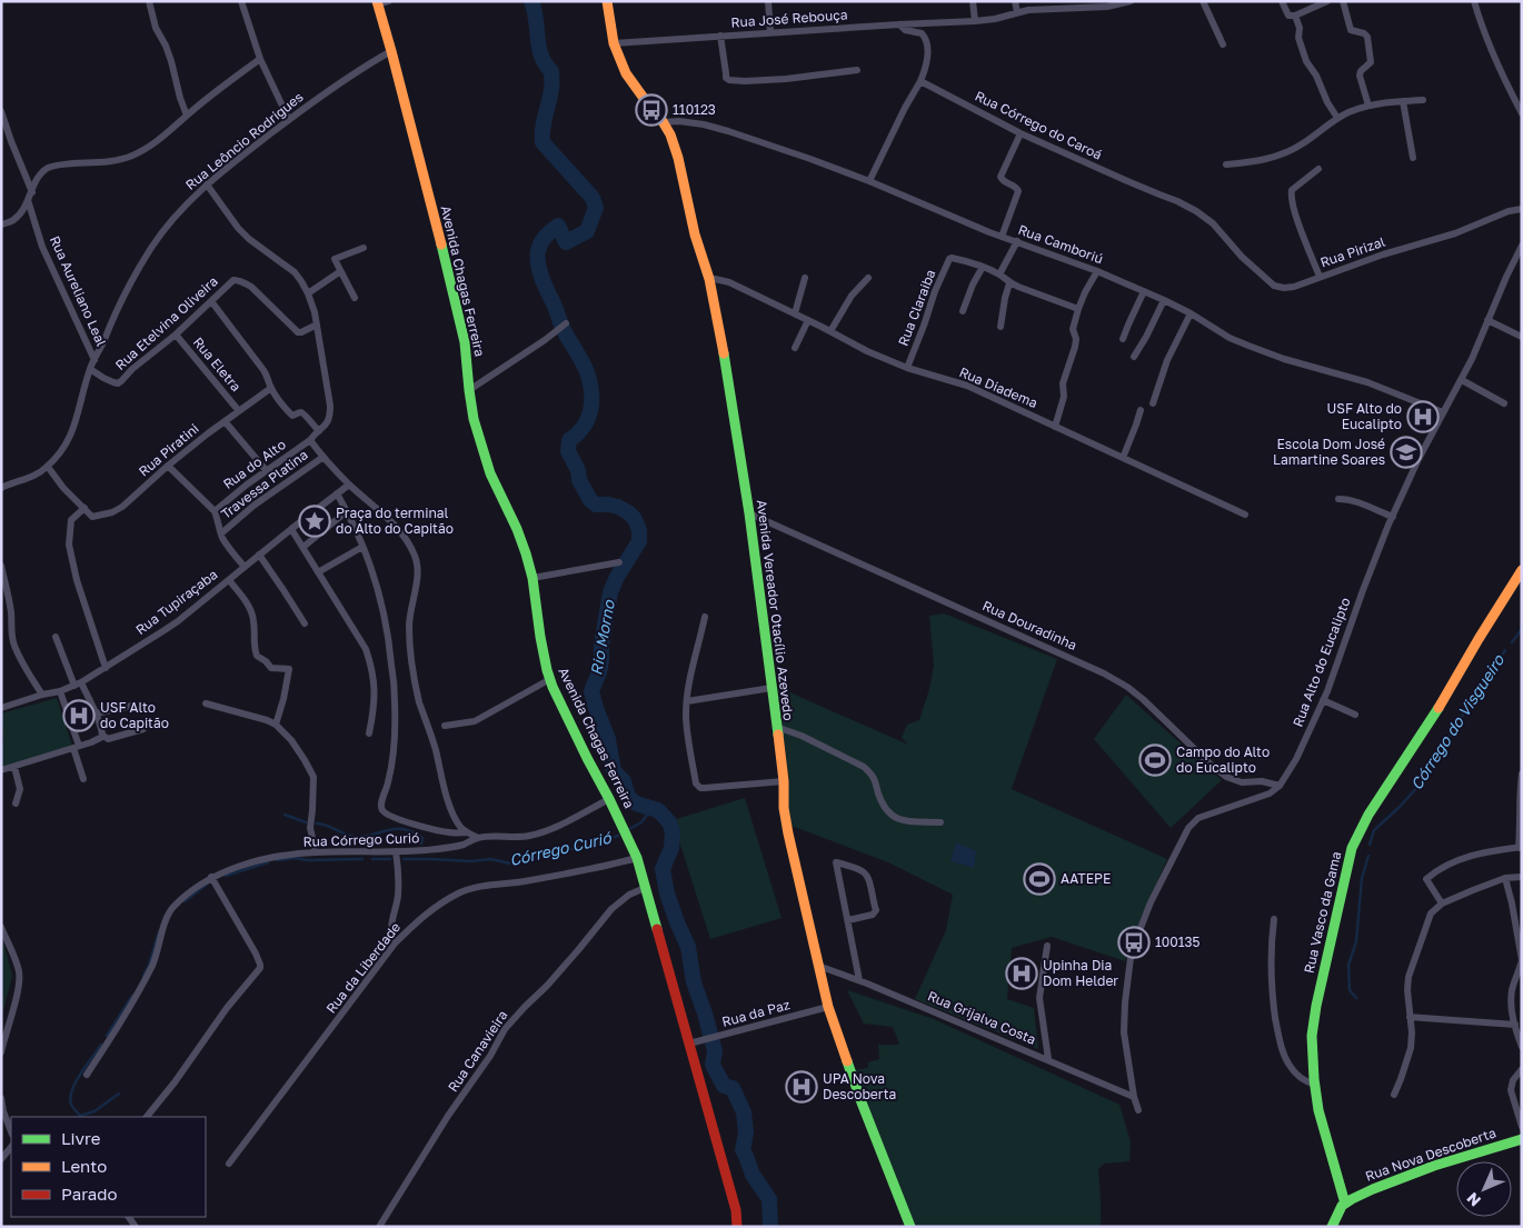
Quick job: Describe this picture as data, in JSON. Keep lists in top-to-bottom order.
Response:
{
  "streets": {
    "main road": [
      "Avenida Chagas Ferreira",
      "Avenida Vereador Otacílio Azevedo",
      "Rua Vasco da Gama",
      "Rua Nova Descoberta"
    ],
    "street": [
      "Rua José Rebouça",
      "Rua Córrego do Caroá",
      "Rua Leôncio Rodrigues",
      "Rua Camboriú",
      "Rua Pirizal",
      "Rua Aureliano Leal",
      "Rua Claraiba",
      "Rua Etelvina Oliveira",
      "Rua Eletra",
      "Rua Diadema",
      "Rua Piratini",
      "Rua do Alto",
      "Travessa Platina",
      "Rua Tupiraçaba",
      "Rua Douradinha",
      "Rua Alto do Eucalipto",
      "Rua Córrego Curió",
      "Rua da Liberdade",
      "Rua da Paz",
      "Rua Grijalva Costa",
      "Rua Canavieira"
    ]
  },
  "crossings": [
    ["Rua José Rebouça", "Avenida Vereador Otacílio Azevedo"],
    ["Rua Córrego do Caroá", "Rua Pirizal"],
    ["Rua Leôncio Rodrigues", "Avenida Chagas Ferreira"],
    ["Rua Leôncio Rodrigues", "Rua Aureliano Leal"],
    ["Rua Leôncio Rodrigues", "Rua Etelvina Oliveira"],
    ["Rua Camboriú", "Avenida Vereador Otacílio Azevedo"],
    ["Rua Camboriú", "Rua Alto do Eucalipto"],
    ["Avenida Chagas Ferreira", "Rua Córrego Curió"],
    ["Avenida Chagas Ferreira", "Rua da Liberdade"],
    ["Avenida Chagas Ferreira", "Rua da Paz"],
    ["Avenida Chagas Ferreira", "Rua Canavieira"],
    ["Rua Claraiba", "Rua Diadema"],
    ["Rua Etelvina Oliveira", "Rua Eletra"],
    ["Rua Eletra", "Rua Piratini"],
    ["Rua Diadema", "Avenida Vereador Otacílio Azevedo"],
    ["Avenida Vereador Otacílio Azevedo", "Rua Douradinha"],
    ["Avenida Vereador Otacílio Azevedo", "Rua da Paz"],
    ["Avenida Vereador Otacílio Azevedo", "Rua Grijalva Costa"],
    ["Rua Douradinha", "Rua Alto do Eucalipto"],
    ["Rua Vasco da Gama", "Rua Nova Descoberta"]
  ],
  "water": ["Rio Morno", "Córrego do Visgueiro", "Córrego Curió"],
  "places": {
    "bus stop": ["110123", "100135"],
    "hospital": [
      "USF Alto do Eucalipto",
      "USF Alto do Capitão",
      "Upinha Dia Dom Helder",
      "UPA Nova Descoberta"
    ],
    "school or university": ["Escola Dom José Lamartine Soares"],
    "place": ["Praça do terminal do Alto do Capitão"],
    "sports": ["Campo do Alto do Eucalipto", "AATEPE"]
  },
  "legend": ["Livre", "Lento", "Parado"],
  "north": "bottom left"
}
